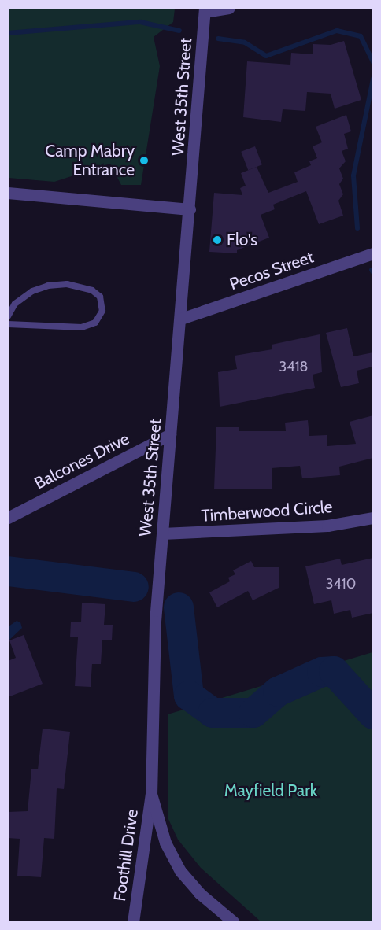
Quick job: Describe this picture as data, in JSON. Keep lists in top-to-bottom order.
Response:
{
  "streets": {
    "street": [
      "West 35th Street",
      "Pecos Street",
      "Balcones Drive",
      "Timberwood Circle",
      "Foothill Drive"
    ]
  },
  "crossings": [
    ["West 35th Street", "Pecos Street"],
    ["West 35th Street", "Balcones Drive"],
    ["West 35th Street", "Timberwood Circle"],
    ["West 35th Street", "Foothill Drive"]
  ],
  "parks": ["Mayfield Park"],
  "places": ["Camp Mabry Entrance", "Flo's"],
  "house_numbers": ["3418", "3410"]
}
